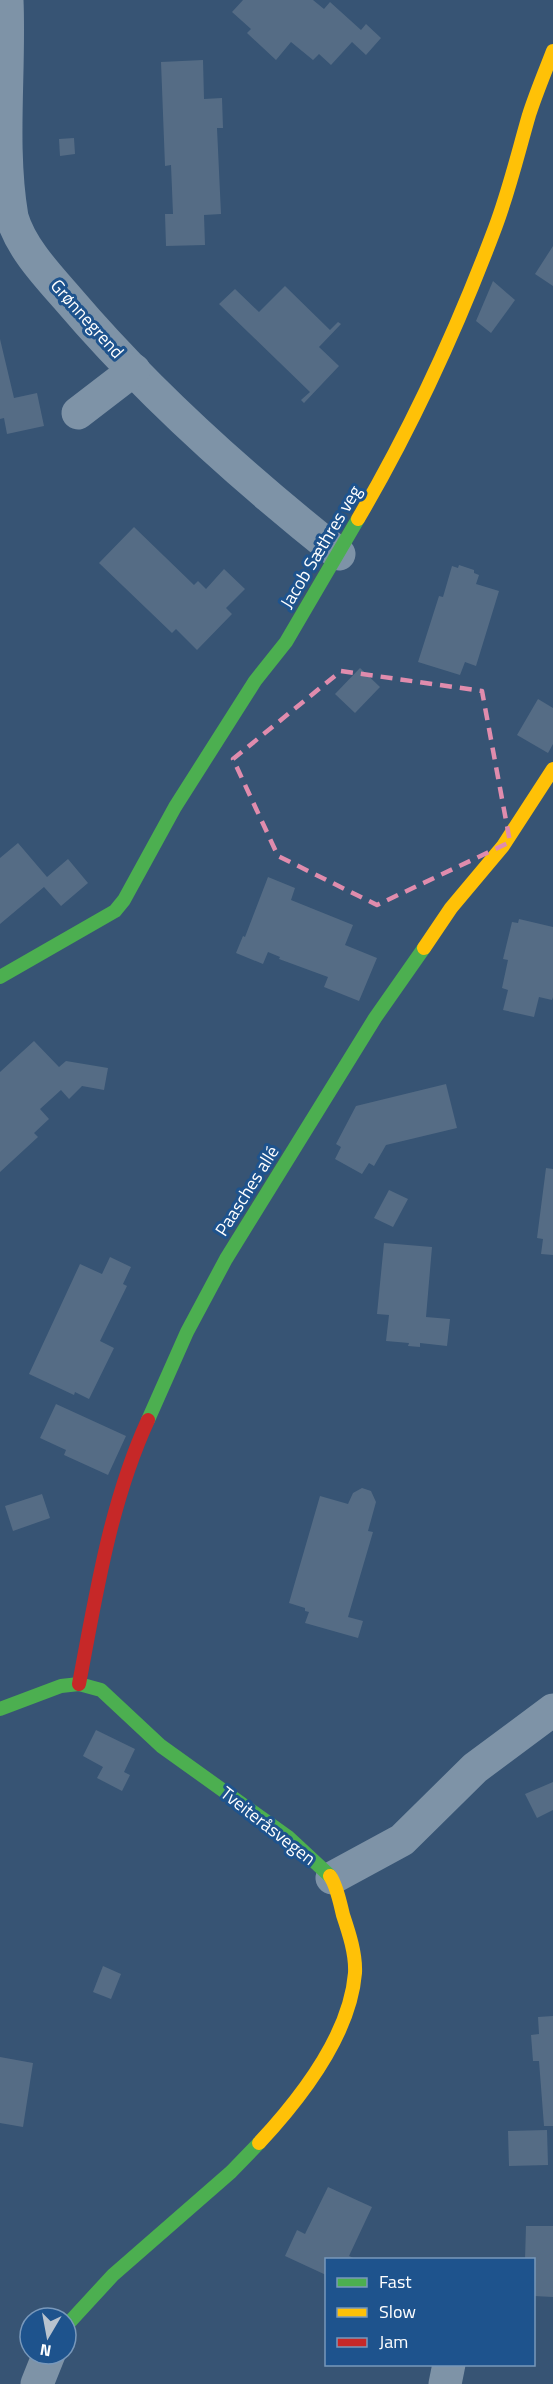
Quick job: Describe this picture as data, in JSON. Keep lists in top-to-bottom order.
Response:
{
  "streets": {
    "street": [
      "Grønnegrend",
      "Jacob Sæthres veg",
      "Paasches allé",
      "Tveiteråsvegen"
    ]
  },
  "crossings": [
    ["Grønnegrend", "Jacob Sæthres veg"],
    ["Paasches allé", "Tveiteråsvegen"]
  ],
  "legend": ["Fast", "Slow", "Jam"],
  "north": "bottom"
}
